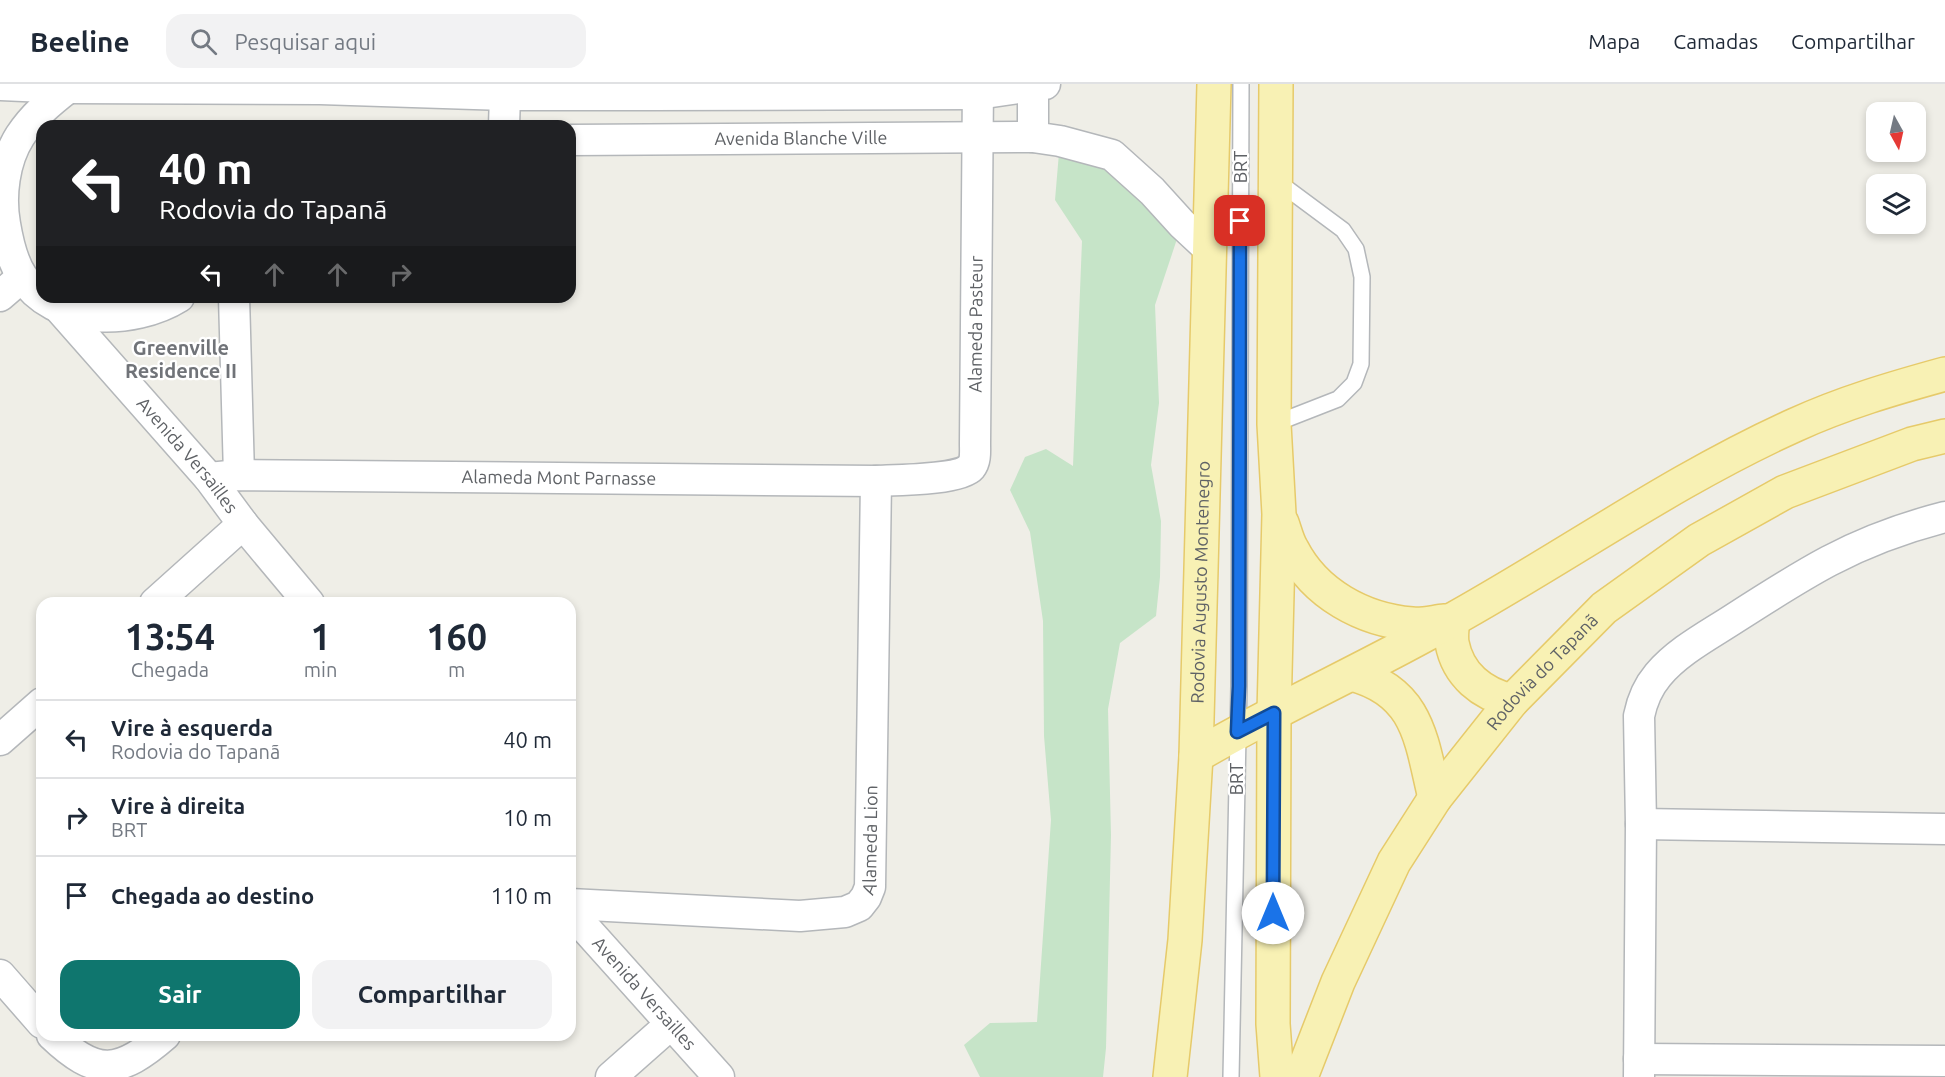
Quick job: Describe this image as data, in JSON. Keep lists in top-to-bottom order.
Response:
{
  "streets": {
    "main road": ["Rodovia Augusto Montenegro", "Rodovia do Tapanã"],
    "street": [
      "Avenida Blanche Ville",
      "Alameda Pasteur",
      "Avenida Versailles",
      "Alameda Mont Parnasse",
      "Alameda Lion"
    ],
    "lane": ["BRT"]
  },
  "crossings": [
    ["Avenida Blanche Ville", "Alameda Pasteur"],
    ["Avenida Blanche Ville", "Rodovia Augusto Montenegro"],
    ["Alameda Pasteur", "Alameda Mont Parnasse"],
    ["Alameda Pasteur", "Alameda Lion"],
    ["Avenida Versailles", "Alameda Mont Parnasse"],
    ["Alameda Mont Parnasse", "Alameda Lion"]
  ],
  "districts": ["Greenville Residence II"],
  "north": "bottom",
  "page": {
    "header": "Beeline",
    "search": "Pesquisar aqui",
    "nav": ["Mapa", "Camadas", "Compartilhar"],
    "turn": ["40 m", "Rodovia do Tapanã"],
    "eta": [
      "13:54",
      "Chegada",
      "1",
      "min",
      "160",
      "m"
    ],
    "list": [
      {
        "name": "Vire à esquerda",
        "note": "Rodovia do Tapanã",
        "value": "40 m"
      },
      {
        "name": "Vire à direita",
        "note": "BRT",
        "value": "10 m"
      },
      {
        "name": "Chegada ao destino",
        "value": "110 m"
      }
    ],
    "buttons": ["Sair", "Compartilhar"]
  }
}
